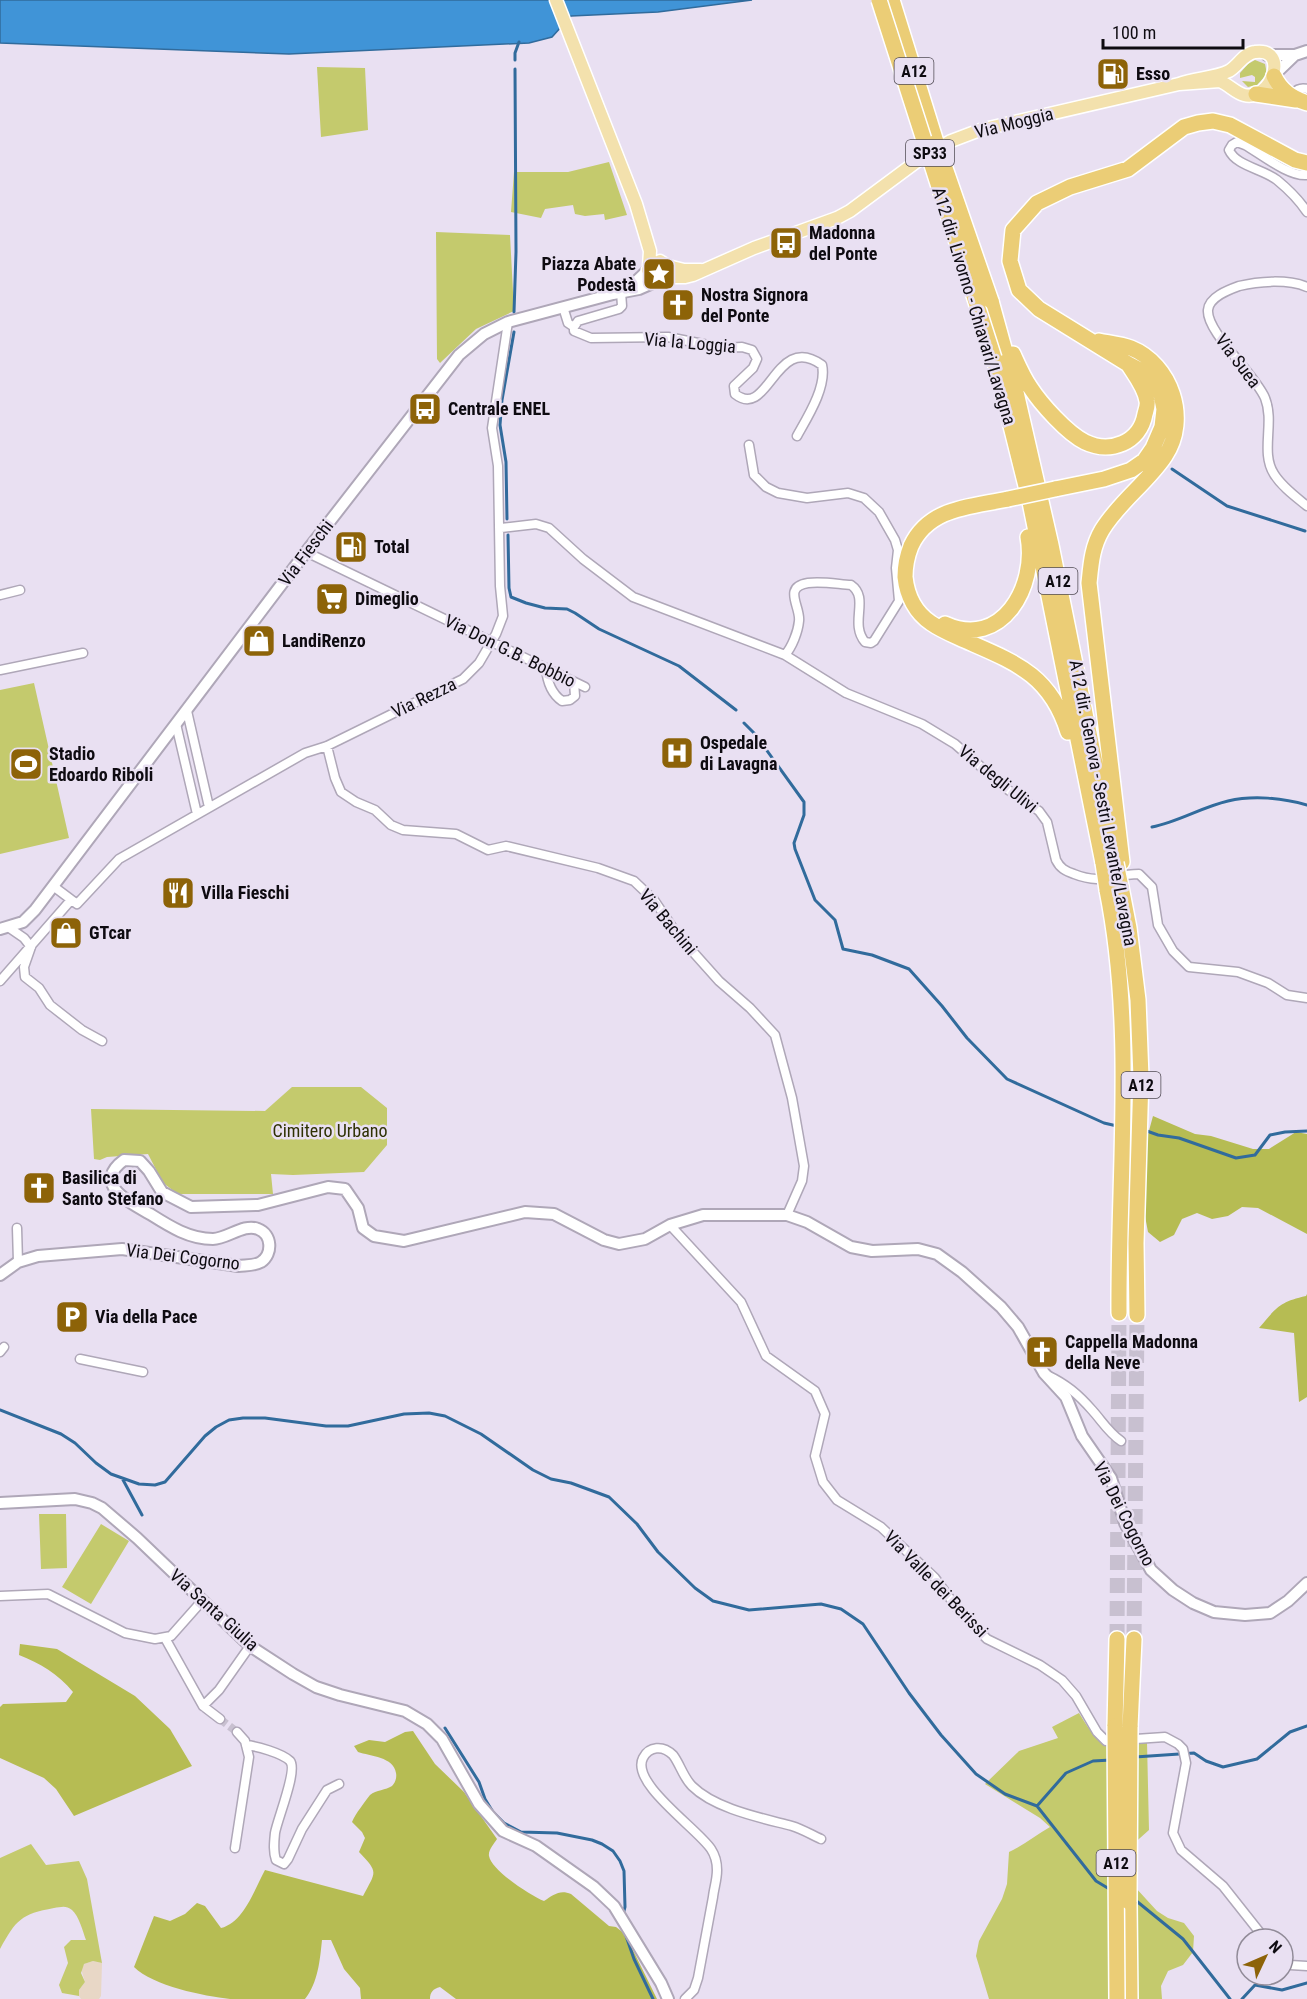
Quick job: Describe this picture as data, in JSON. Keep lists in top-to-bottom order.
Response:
{
  "streets": {
    "highway": ["A12", "A12 dir. Livorno - Chiavari/Lavagna", "A12 dir. Genova - Sestri Levante/Lavagna"],
    "main road": ["Via Moggia", "SP33"],
    "street": [
      "Via la Loggia",
      "Via Suea",
      "Via Fieschi",
      "Via Don G.B. Bobbio",
      "Via Rezza",
      "Via degli Ulivi",
      "Via Bachini",
      "Via Dei Cogorno",
      "Via Valle dei Berissi",
      "Via Santa Giulia"
    ]
  },
  "crossings": [
    ["A12", "A12 dir. Livorno - Chiavari/Lavagna"],
    ["A12", "A12 dir. Genova - Sestri Levante/Lavagna"],
    ["Via Moggia", "Via Fieschi"],
    ["A12 dir. Livorno - Chiavari/Lavagna", "A12 dir. Genova - Sestri Levante/Lavagna"],
    ["Via Fieschi", "Via Don G.B. Bobbio"],
    ["Via Fieschi", "Via Rezza"],
    ["Via Don G.B. Bobbio", "Via Rezza"],
    ["Via Rezza", "Via degli Ulivi"],
    ["Via Rezza", "Via Bachini"],
    ["Via Bachini", "Via Dei Cogorno"],
    ["Via Dei Cogorno", "Via Valle dei Berissi"]
  ],
  "parks": ["Cimitero Urbano"],
  "places": {
    "fuel station": ["Esso", "Total"],
    "bus stop": ["Madonna del Ponte", "Centrale ENEL"],
    "place": ["Piazza Abate Podestà"],
    "church": ["Nostra Signora del Ponte", "Basilica di Santo Stefano", "Cappella Madonna della Neve"],
    "supermarket": ["Dimeglio"],
    "shop": ["LandiRenzo", "GTcar"],
    "hospital": ["Ospedale di Lavagna"],
    "sports": ["Stadio Edoardo Riboli"],
    "restaurant": ["Villa Fieschi"],
    "parking": ["Via della Pace"]
  },
  "scale_bar": "100 m",
  "north": "top right"
}
